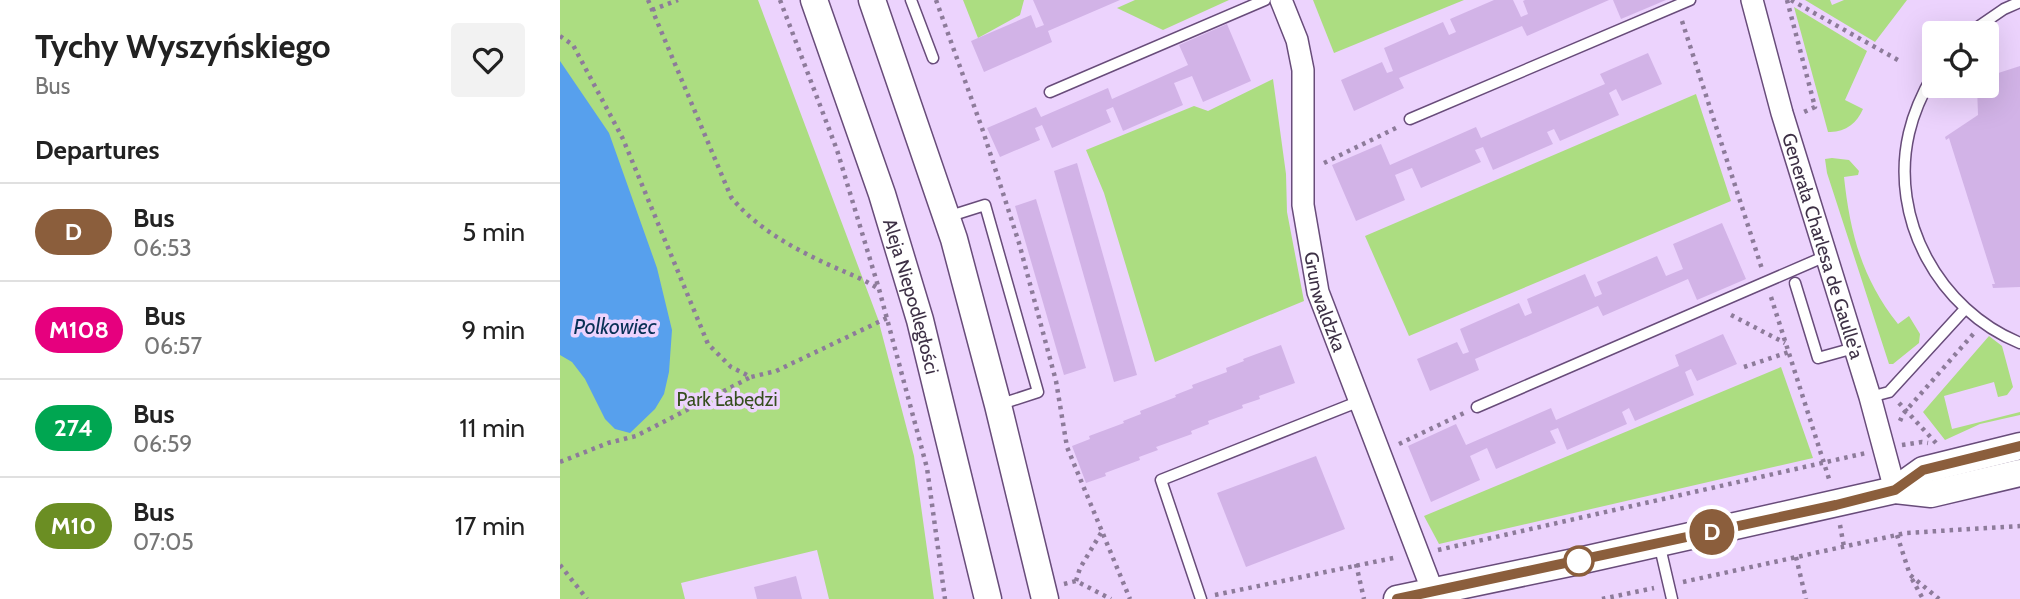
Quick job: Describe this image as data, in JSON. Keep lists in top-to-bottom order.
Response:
{
  "streets": {
    "street": ["Generała Charlesa de Gaulle'a", "Aleja Niepodległości", "Grunwaldzka"]
  },
  "water": ["Polkowiec"],
  "parks": ["Park Łabędzi"],
  "lines": ["bus line D"],
  "page": {
    "heading": [
      ["Tychy Wyszyńskiego", "Bus"],
      "Departures"
    ],
    "on_map": "D",
    "list": [
      {
        "mark": "D",
        "name": "Bus",
        "note": "06:53",
        "value": "5 min"
      },
      {
        "mark": "M108",
        "name": "Bus",
        "note": "06:57",
        "value": "9 min"
      },
      {
        "mark": "274",
        "name": "Bus",
        "note": "06:59",
        "value": "11 min"
      },
      {
        "mark": "M10",
        "name": "Bus",
        "note": "07:05",
        "value": "17 min"
      }
    ]
  }
}
